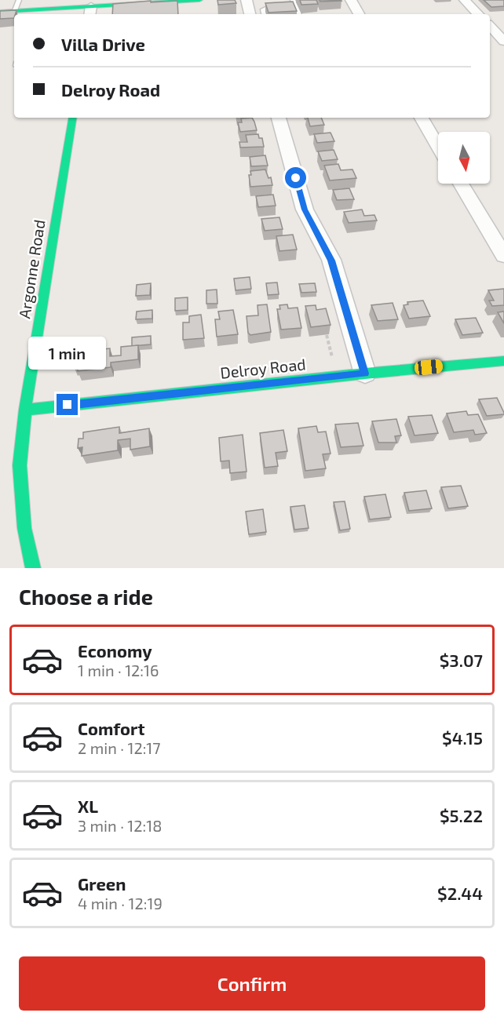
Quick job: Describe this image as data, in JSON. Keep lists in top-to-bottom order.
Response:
{
  "streets": {
    "street": ["Argonne Road", "Delroy Road"]
  },
  "crossings": [
    ["Argonne Road", "Delroy Road"]
  ],
  "north": "bottom",
  "page": {
    "banner": ["Villa Drive", "Delroy Road"],
    "bubble": "1 min",
    "heading": "Choose a ride",
    "list": [
      {
        "name": "Economy",
        "note": "1 min · 12:16",
        "value": "$3.07"
      },
      {
        "name": "Comfort",
        "note": "2 min · 12:17",
        "value": "$4.15"
      },
      {
        "name": "XL",
        "note": "3 min · 12:18",
        "value": "$5.22"
      },
      {
        "name": "Green",
        "note": "4 min · 12:19",
        "value": "$2.44"
      }
    ],
    "buttons": "Confirm"
  }
}
